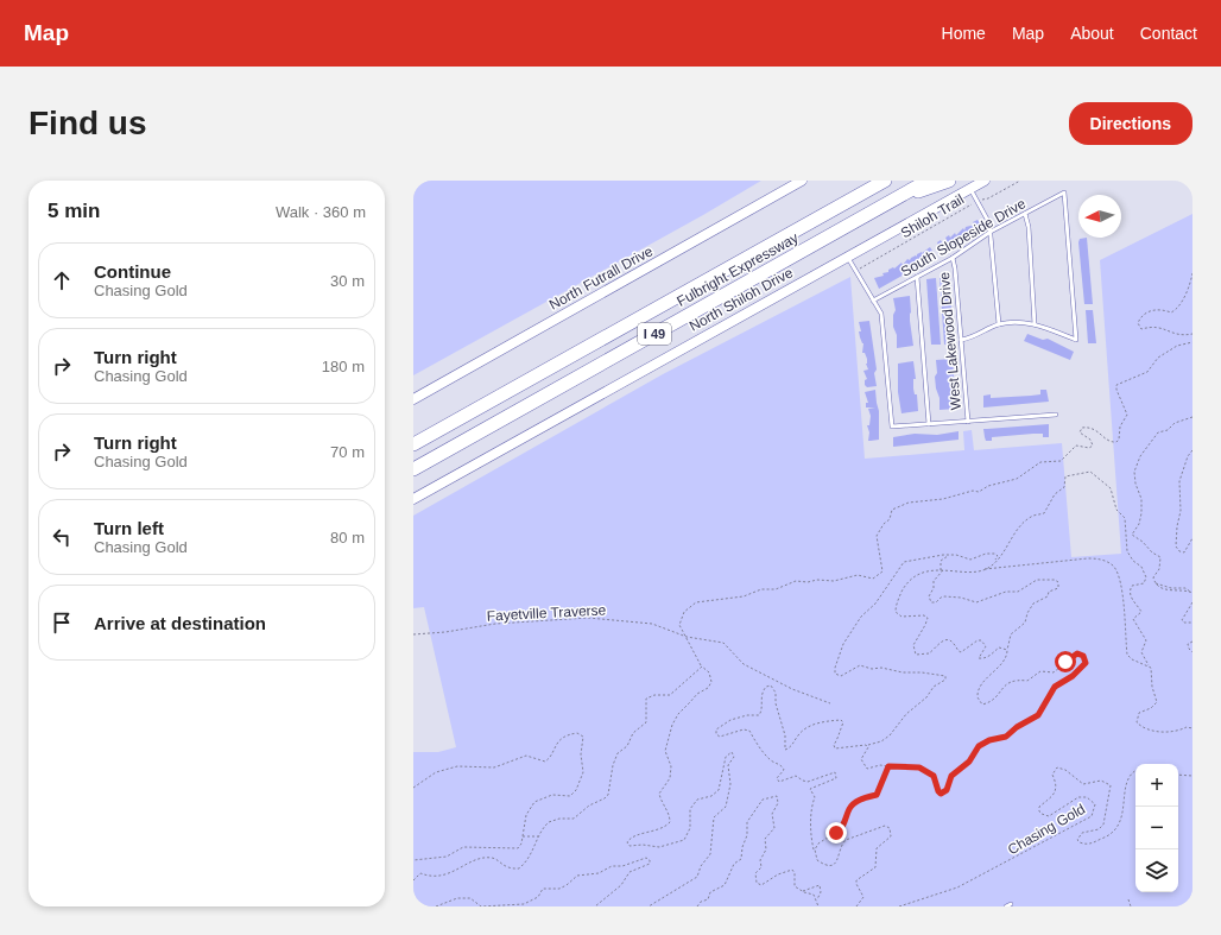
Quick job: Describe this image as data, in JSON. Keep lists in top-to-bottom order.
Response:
{
  "streets": {
    "highway": ["Fulbright Expressway", "I 49"],
    "main road": ["North Futrall Drive", "North Shiloh Drive"],
    "lane": ["South Slopeside Drive", "West Lakewood Drive"],
    "path": ["Shiloh Trail", "Fayetville Traverse", "Chasing Gold"]
  },
  "crossings": [
    ["South Slopeside Drive", "West Lakewood Drive"]
  ],
  "north": "left",
  "page": {
    "header": "Map",
    "nav": [
      "Home",
      "Map",
      "About",
      "Contact"
    ],
    "buttons": "Directions",
    "title": "Find us",
    "heading": ["5 min", "Walk · 360 m"],
    "list": [
      ["Continue", "Chasing Gold", "30 m"],
      ["Turn right", "Chasing Gold", "180 m"],
      ["Turn right", "Chasing Gold", "70 m"],
      ["Turn left", "Chasing Gold", "80 m"],
      "Arrive at destination"
    ],
    "map_buttons": ["+", "−"]
  }
}
